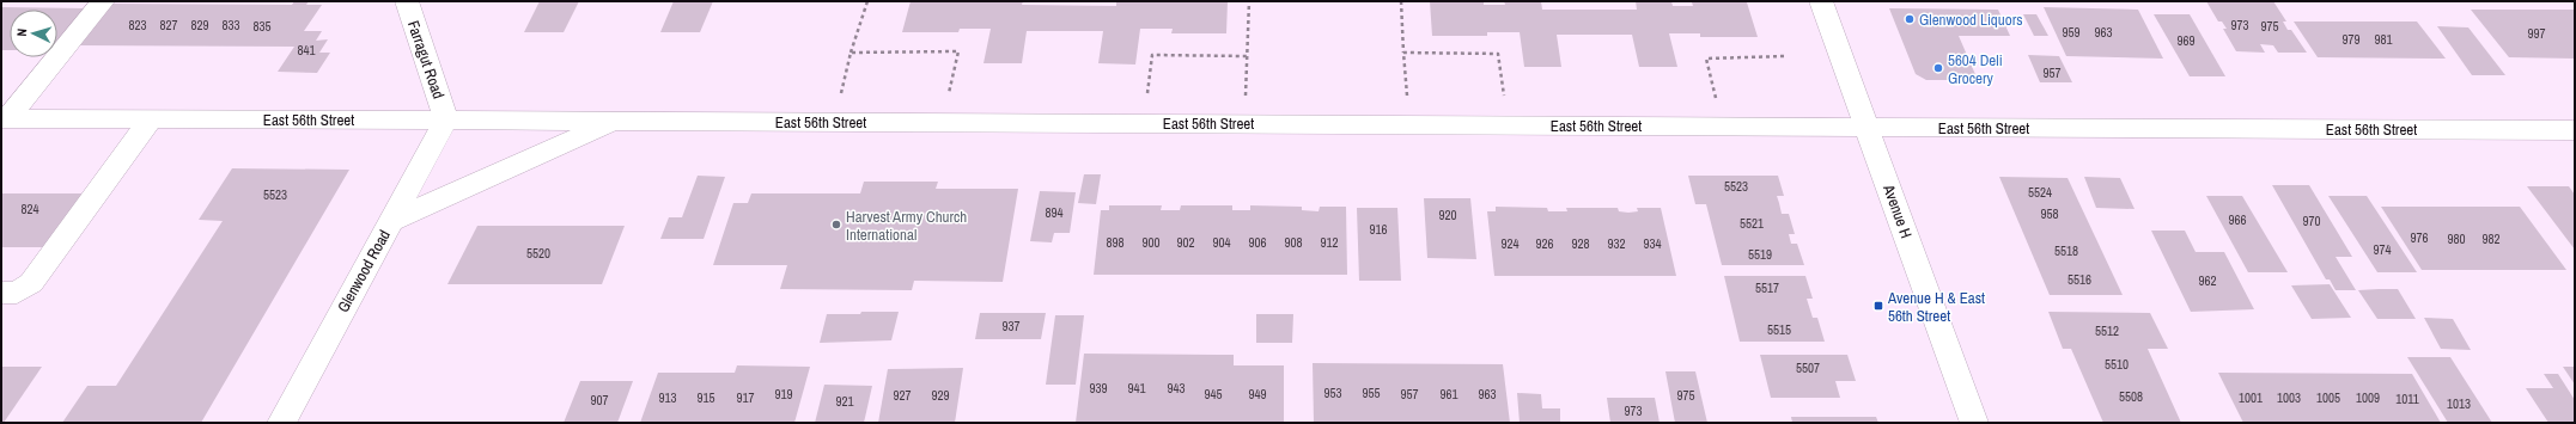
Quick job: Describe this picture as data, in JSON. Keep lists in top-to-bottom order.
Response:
{
  "streets": {
    "street": [
      "Farragut Road",
      "East 56th Street",
      "Avenue H",
      "Glenwood Road"
    ]
  },
  "crossings": [
    ["Farragut Road", "East 56th Street"],
    ["Farragut Road", "Glenwood Road"],
    ["East 56th Street", "Avenue H"],
    ["East 56th Street", "Glenwood Road"]
  ],
  "places": {
    "other": ["Glenwood Liquors", "5604 Deli Grocery", "Harvest Army Church International"],
    "transit": ["Avenue H & East 56th Street"]
  },
  "house_numbers": [
    "823",
    "827",
    "829",
    "833",
    "973",
    "835",
    "975",
    "959",
    "963",
    "997",
    "979",
    "981",
    "969",
    "841",
    "957",
    "5523",
    "5524",
    "5523",
    "824",
    "894",
    "958",
    "920",
    "966",
    "970",
    "5521",
    "916",
    "976",
    "980",
    "982",
    "898",
    "900",
    "902",
    "904",
    "906",
    "908",
    "912",
    "924",
    "926",
    "928",
    "932",
    "934",
    "974",
    "5518",
    "5520",
    "5519",
    "5516",
    "962",
    "5517",
    "937",
    "5515",
    "5512",
    "5510",
    "5507",
    "939",
    "941",
    "943",
    "953",
    "955",
    "919",
    "945",
    "949",
    "957",
    "961",
    "963",
    "927",
    "929",
    "975",
    "5508",
    "913",
    "915",
    "917",
    "1001",
    "1003",
    "1005",
    "1009",
    "1011",
    "907",
    "921",
    "1013",
    "973"
  ],
  "north": "left"
}
